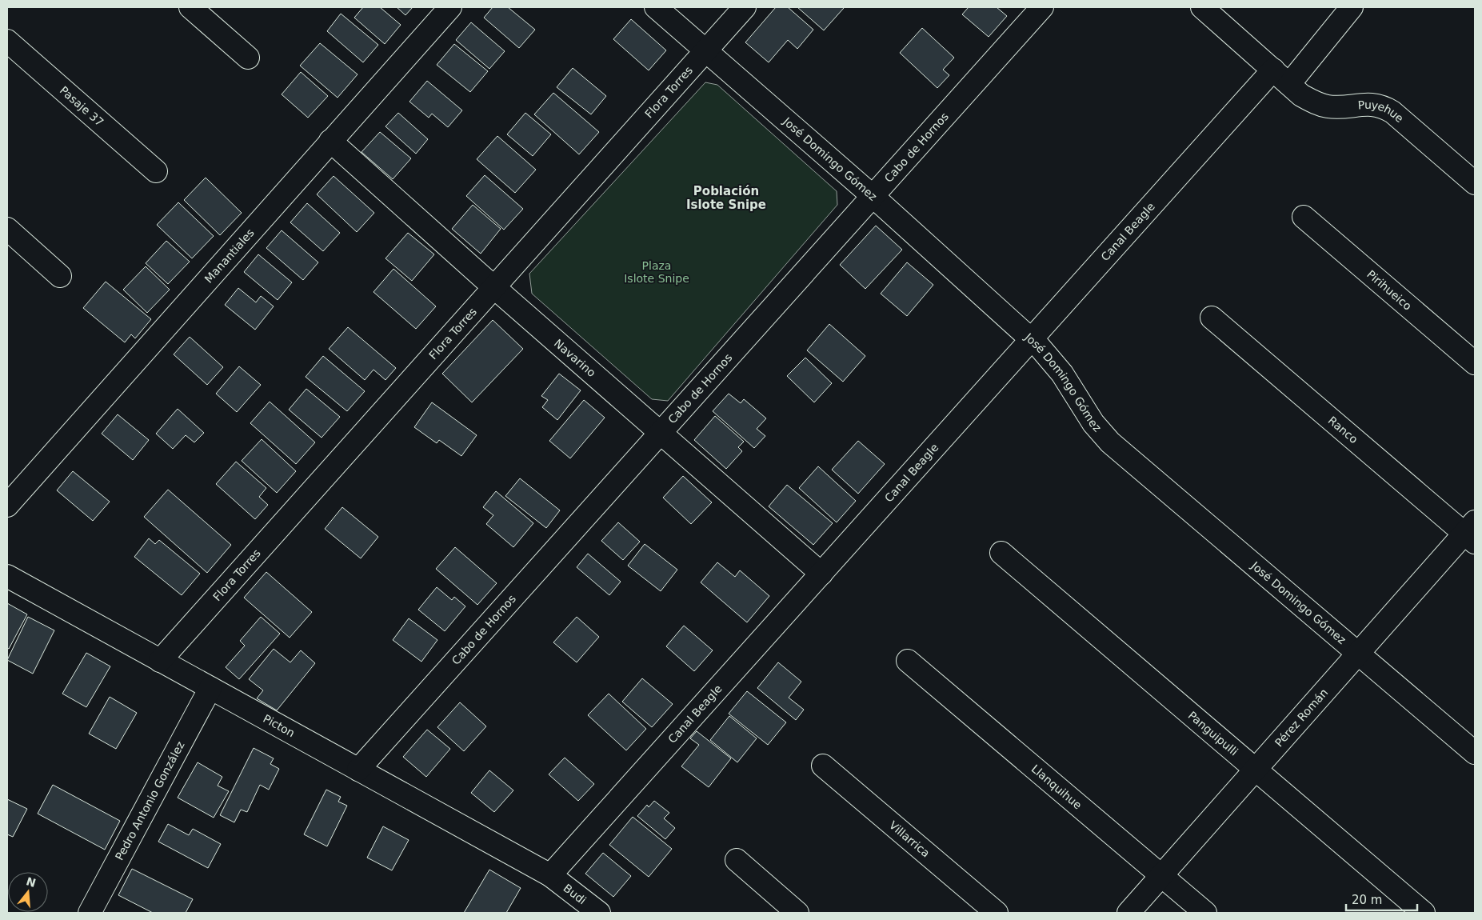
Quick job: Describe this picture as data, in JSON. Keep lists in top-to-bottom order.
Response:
{
  "streets": {
    "street": [
      "Flora Torres",
      "Pasaje 37",
      "Puyehue",
      "Cabo de Hornos",
      "José Domingo Gómez",
      "Canal Beagle",
      "Manantiales",
      "Pirihueico",
      "Navarino",
      "Ranco",
      "Pérez Román",
      "Picton",
      "Panguipulli",
      "Llanquihue",
      "Pedro Antonio González",
      "Villarrica",
      "Budi"
    ]
  },
  "crossings": [
    ["Flora Torres", "José Domingo Gómez"],
    ["Flora Torres", "Navarino"],
    ["Flora Torres", "Picton"],
    ["Puyehue", "Canal Beagle"],
    ["Cabo de Hornos", "José Domingo Gómez"],
    ["Cabo de Hornos", "Navarino"],
    ["Cabo de Hornos", "Picton"],
    ["José Domingo Gómez", "Canal Beagle"],
    ["José Domingo Gómez", "Pérez Román"],
    ["Canal Beagle", "Navarino"],
    ["Canal Beagle", "Picton"],
    ["Canal Beagle", "Budi"],
    ["Manantiales", "Navarino"],
    ["Ranco", "Pérez Román"],
    ["Pérez Román", "Panguipulli"],
    ["Pérez Román", "Llanquihue"],
    ["Picton", "Pedro Antonio González"],
    ["Picton", "Budi"]
  ],
  "districts": ["Población Islote Snipe"],
  "parks": ["Plaza Islote Snipe"],
  "scale_bar": "20 m",
  "north": "top"
}
